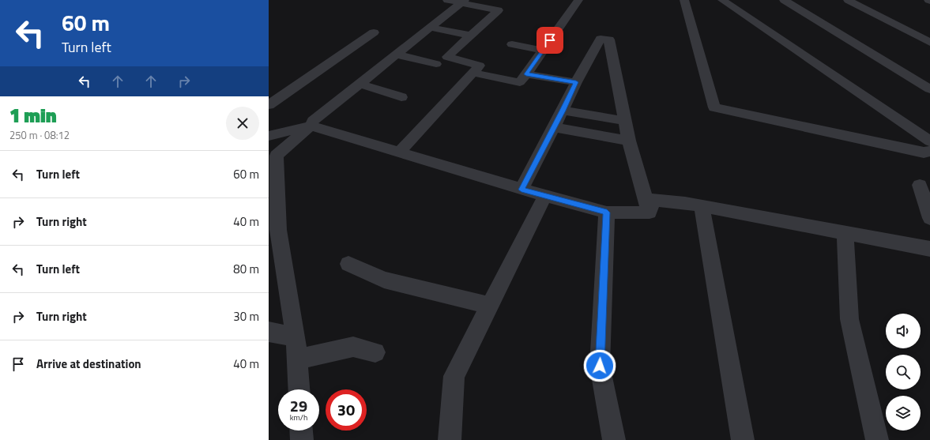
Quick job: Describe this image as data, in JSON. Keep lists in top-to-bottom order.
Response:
{
  "page": {
    "turn": ["60 m", "Turn left"],
    "heading": ["1 min", "250 m · 08:12"],
    "list": [
      {
        "name": "Turn left",
        "value": "60 m"
      },
      {
        "name": "Turn right",
        "value": "40 m"
      },
      {
        "name": "Turn left",
        "value": "80 m"
      },
      {
        "name": "Turn right",
        "value": "30 m"
      },
      {
        "name": "Arrive at destination",
        "value": "40 m"
      }
    ],
    "speed": "29 km/h",
    "limit": "30"
  }
}
